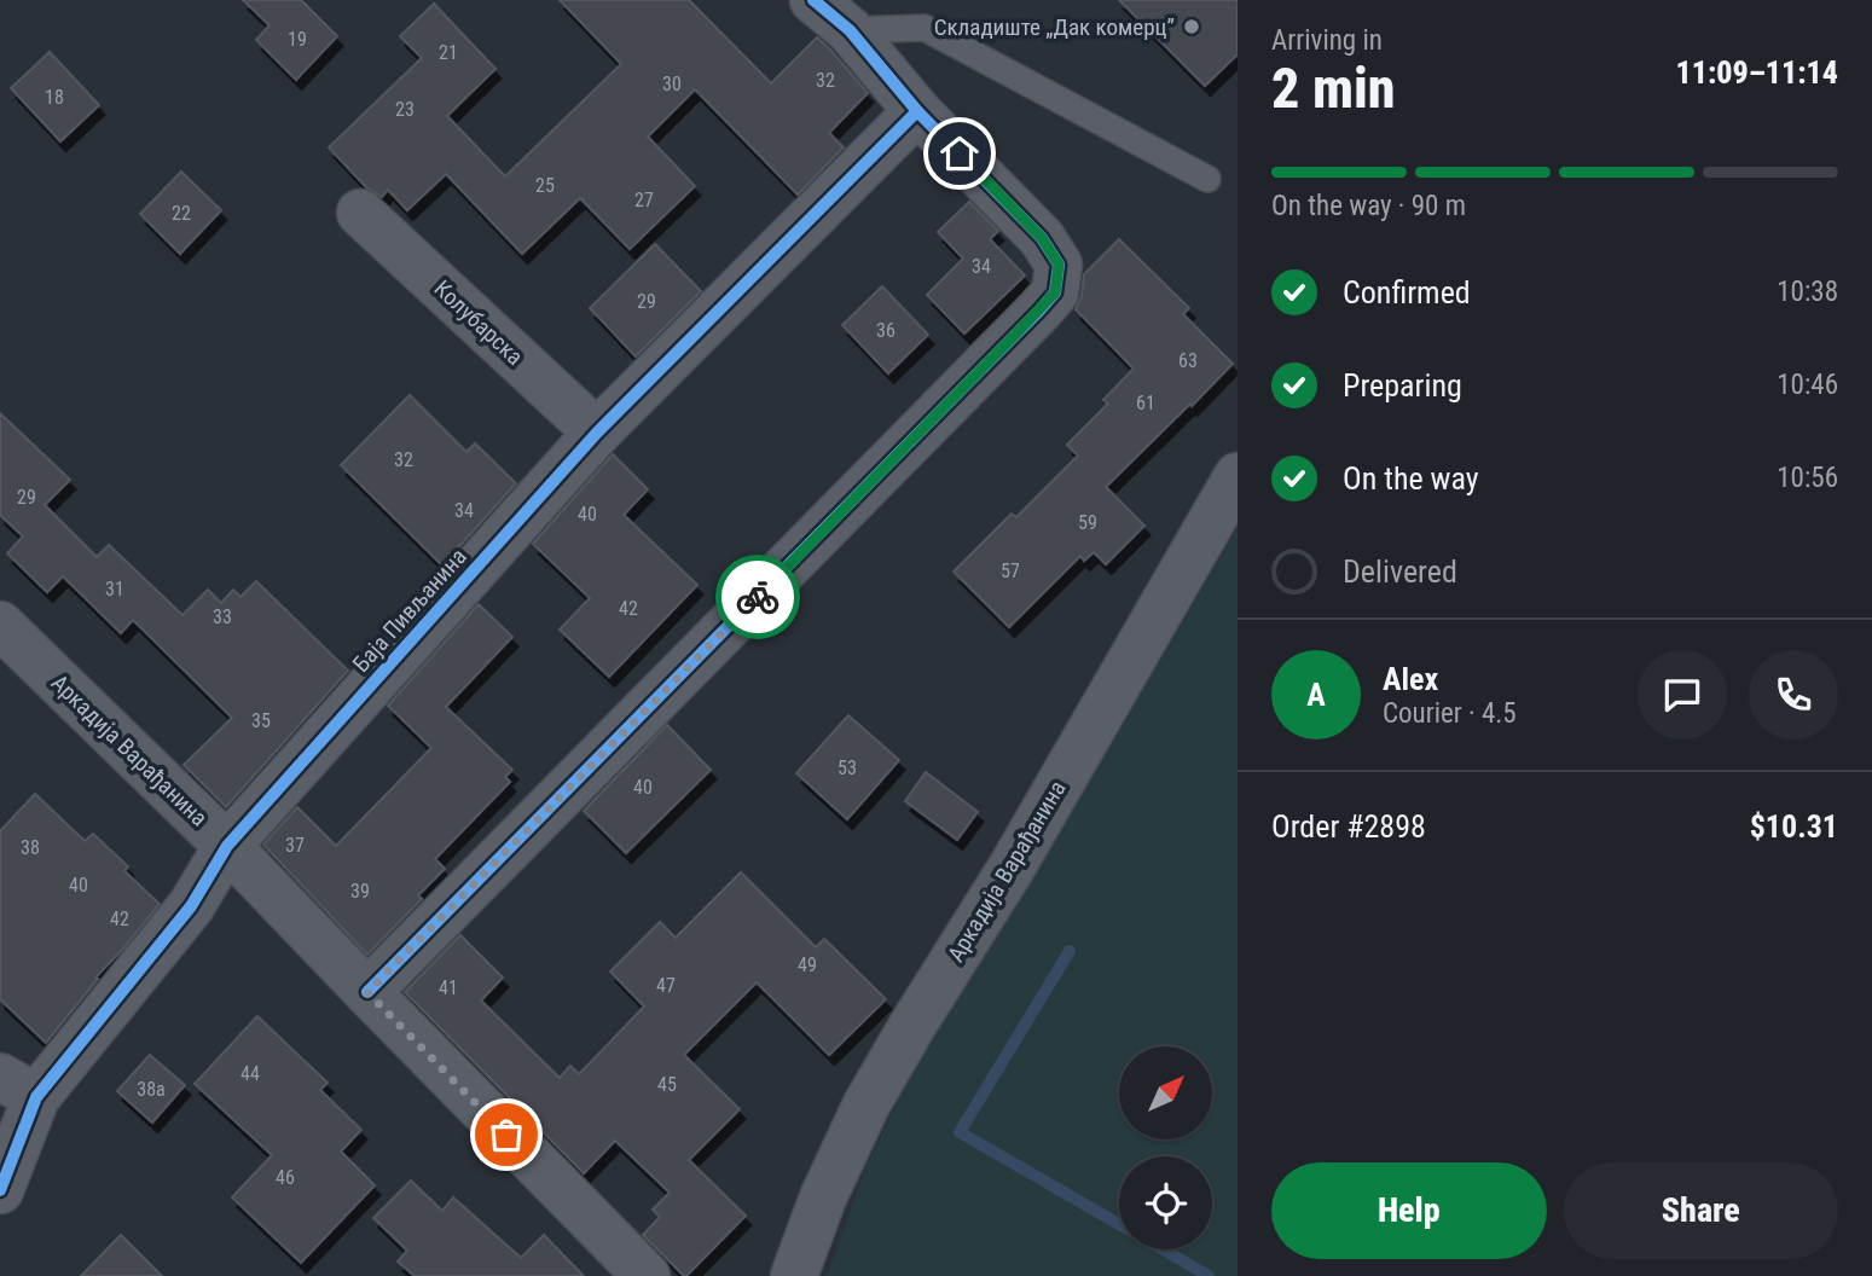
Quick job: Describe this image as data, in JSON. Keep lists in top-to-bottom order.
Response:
{
  "streets": {
    "street": ["Колубарска", "Баја Пивљанина", "Аркадија Варађанина"]
  },
  "crossings": [
    ["Колубарска", "Баја Пивљанина"],
    ["Баја Пивљанина", "Аркадија Варађанина"]
  ],
  "places": ["Складиште „Дак комерц”"],
  "house_numbers": [
    "19",
    "21",
    "32",
    "30",
    "18",
    "23",
    "25",
    "27",
    "22",
    "34",
    "29",
    "36",
    "63",
    "61",
    "32",
    "29",
    "34",
    "40",
    "59",
    "57",
    "31",
    "42",
    "33",
    "35",
    "53",
    "40",
    "37",
    "38",
    "40",
    "39",
    "42",
    "49",
    "47",
    "41",
    "44",
    "45",
    "38a",
    "46"
  ],
  "north": "top right",
  "page": {
    "heading": ["2 min", "Arriving in", "11:09–11:14"],
    "panel": [
      "Alex",
      "Courier · 4.5",
      "Order #2898",
      "$10.31"
    ],
    "bar": "On the way · 90 m",
    "list": [
      ["Confirmed", "10:38"],
      ["Preparing", "10:46"],
      ["On the way", "10:56"],
      "Delivered"
    ],
    "round": "A",
    "buttons": ["Help", "Share"]
  }
}
